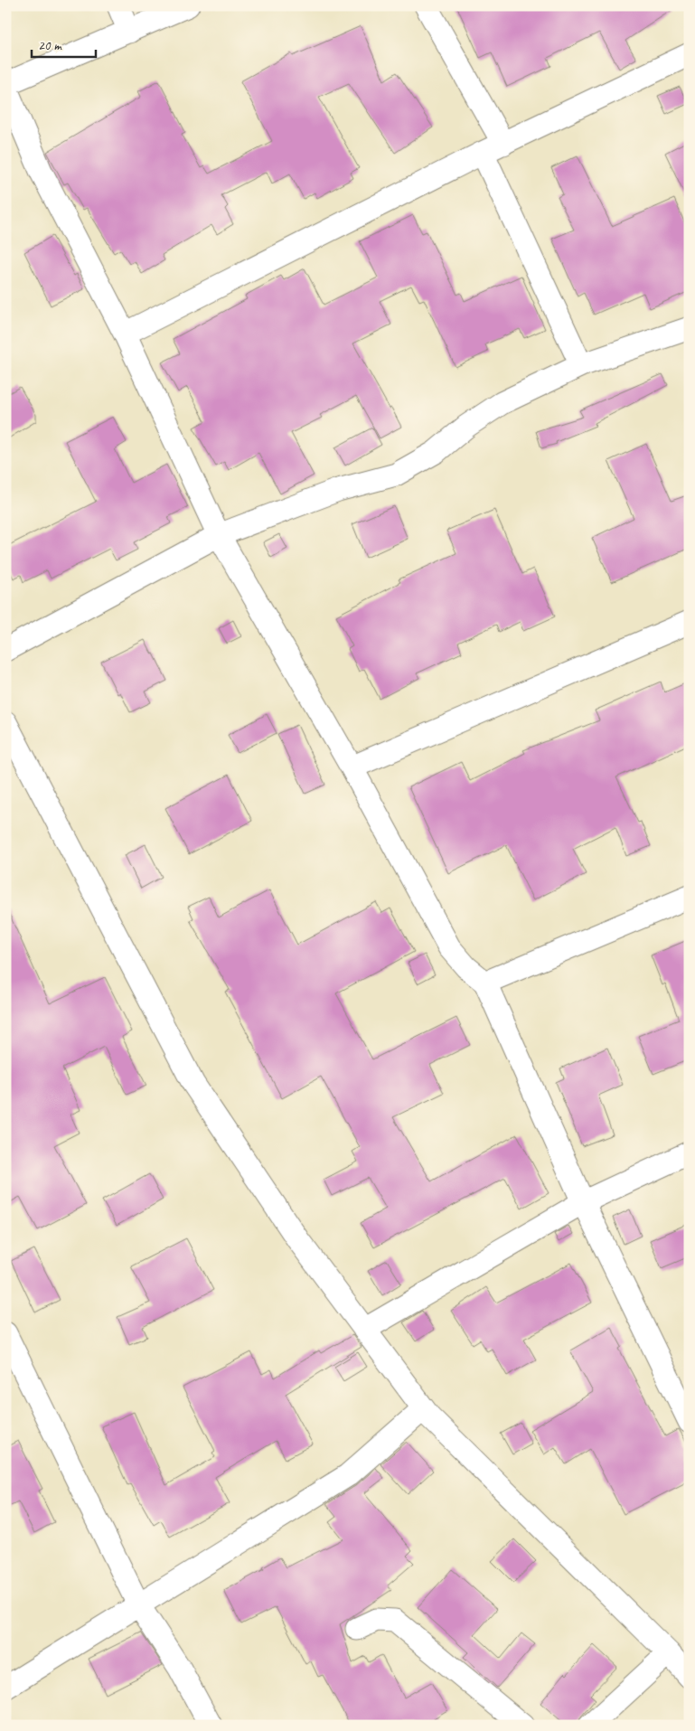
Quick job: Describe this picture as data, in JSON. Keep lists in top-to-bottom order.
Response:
{
  "scale_bar": "20 m"
}
